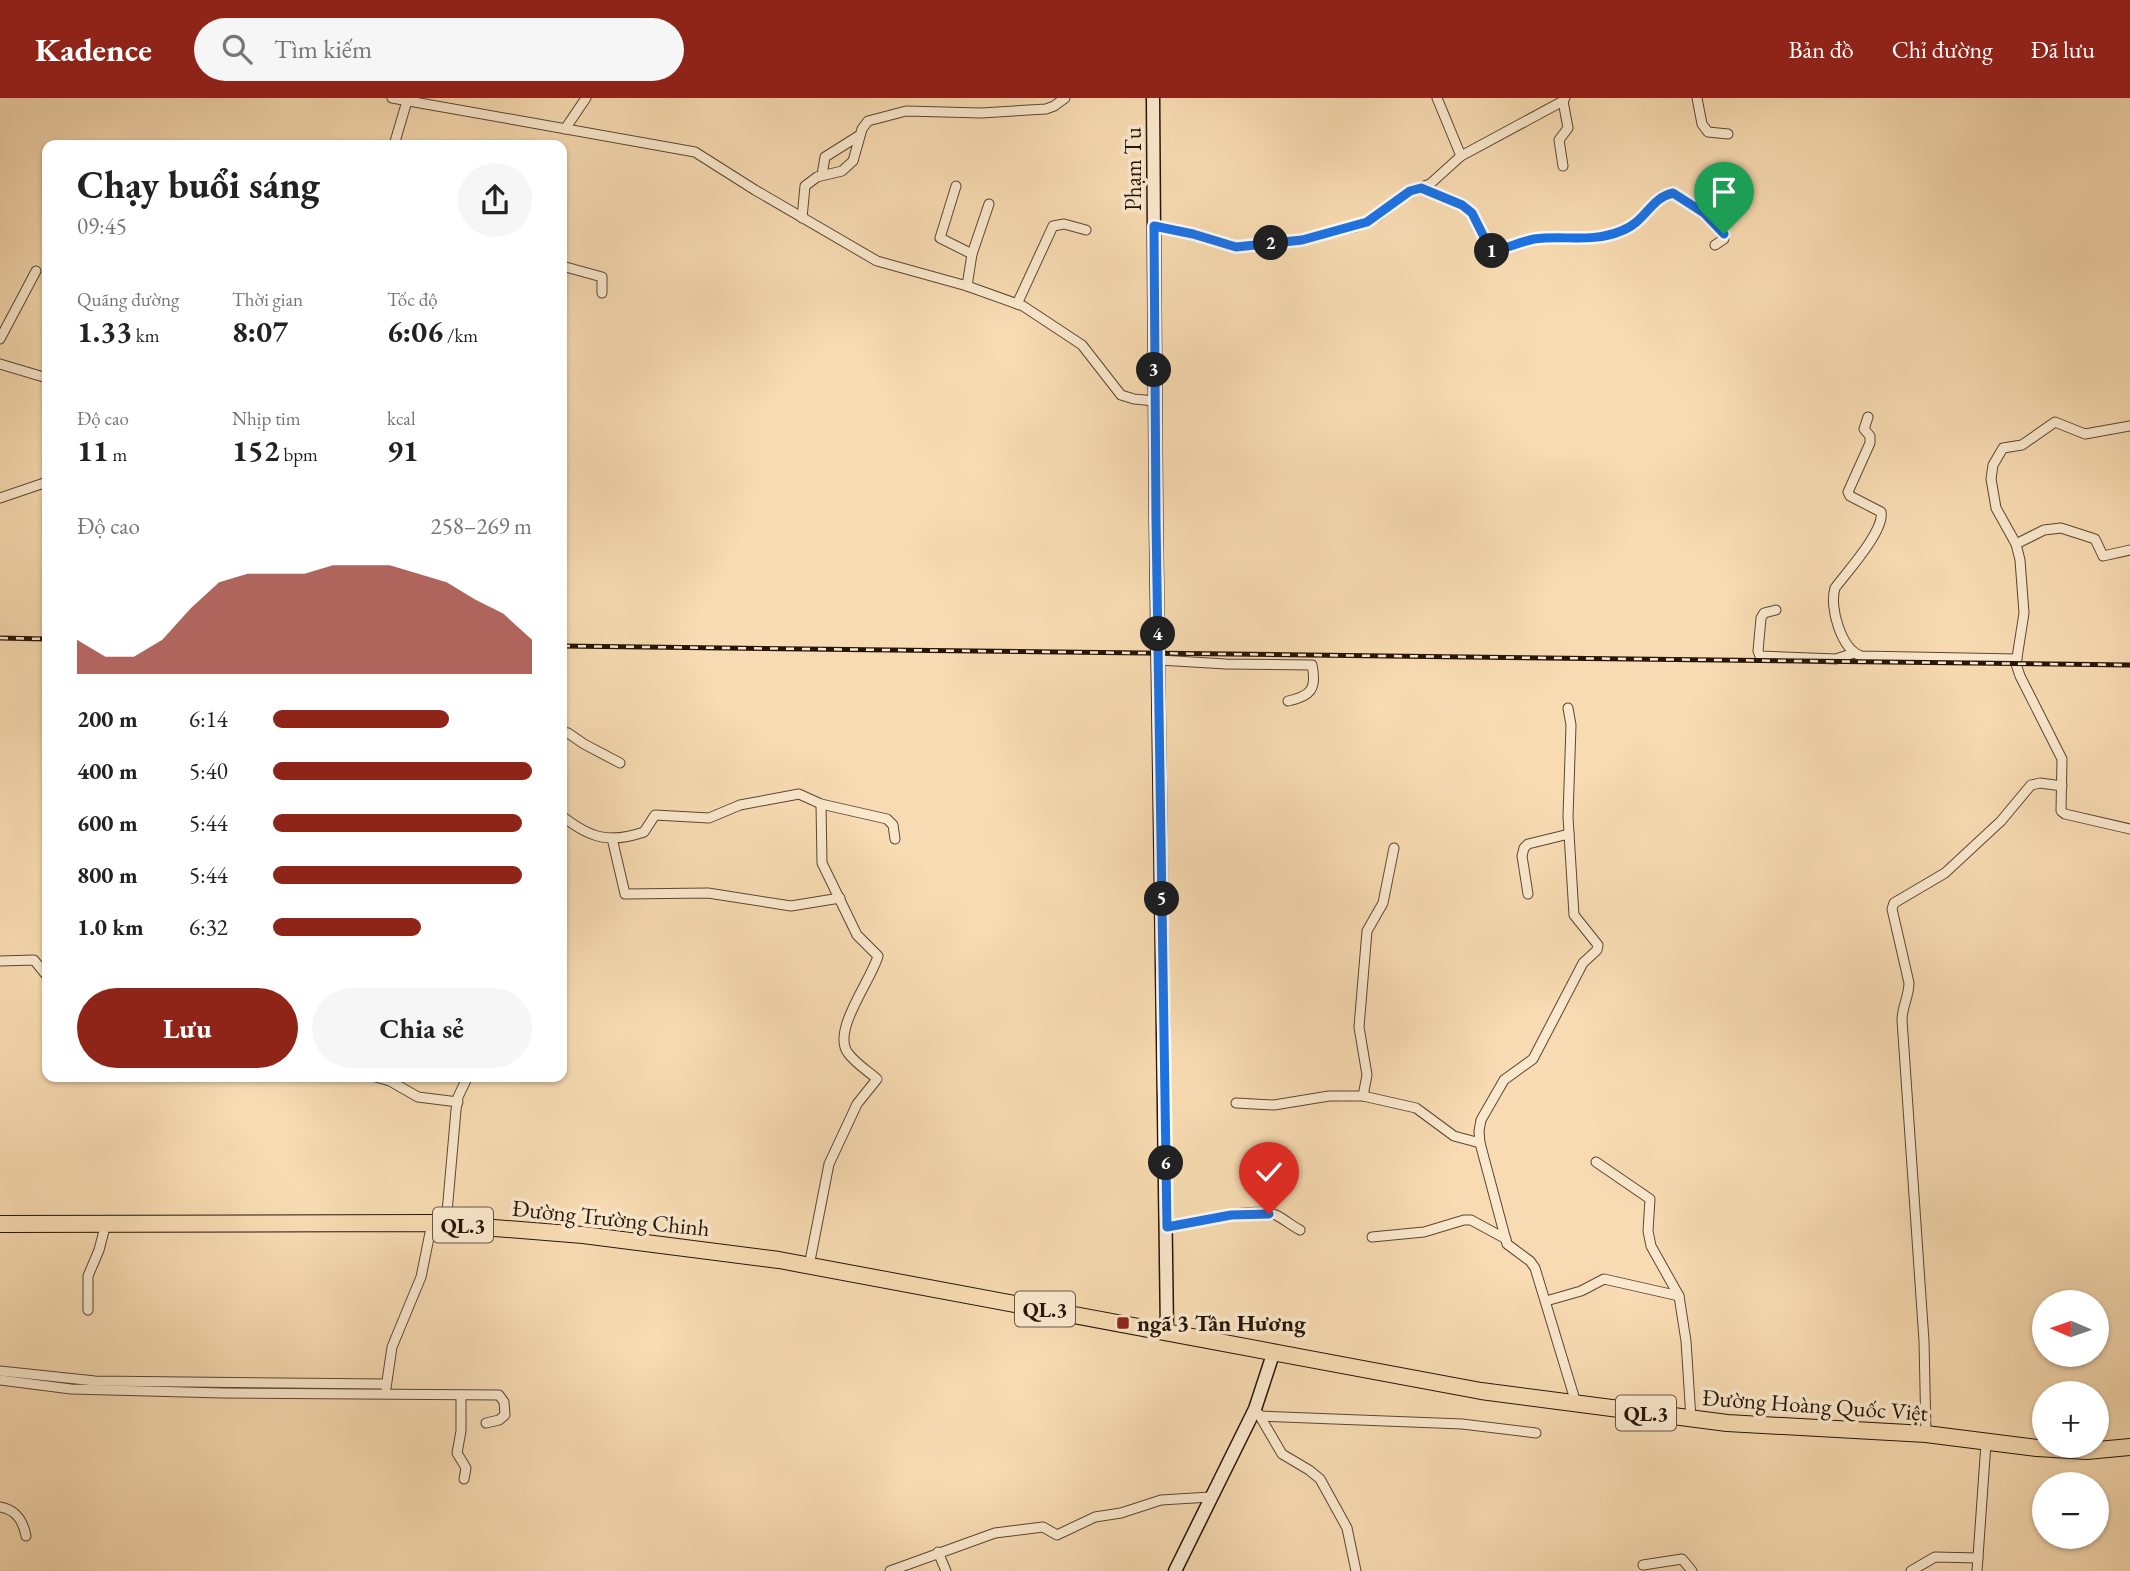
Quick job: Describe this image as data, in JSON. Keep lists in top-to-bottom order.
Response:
{
  "streets": {
    "highway": ["Đường Trường Chinh", "QL.3", "Đường Hoàng Quốc Việt"],
    "street": ["Phạm Tu"]
  },
  "crossings": [
    ["Phạm Tu", "Đường Trường Chinh"],
    ["Phạm Tu", "Đường Hoàng Quốc Việt"],
    ["Đường Trường Chinh", "Đường Hoàng Quốc Việt"]
  ],
  "places": {
    "transit": ["ngã 3 Tân Hương"]
  },
  "north": "left",
  "page": {
    "header": "Kadence",
    "search": "Tìm kiếm",
    "nav": ["Bản đồ", "Chỉ đường", "Đã lưu"],
    "heading": ["Chạy buổi sáng", "09:45"],
    "pins": [
      "2",
      "1",
      "3",
      "4",
      "5",
      "6"
    ],
    "stats": [
      ["Quãng đường", "1.33 km"],
      ["Thời gian", "8:07"],
      ["Tốc độ", "6:06 /km"],
      ["Độ cao", "11 m"],
      ["Nhịp tim", "152 bpm"],
      ["kcal", "91"]
    ],
    "chart": ["Độ cao", "258–269 m"],
    "list": [
      {
        "name": "200 m",
        "note": "6:14"
      },
      {
        "name": "400 m",
        "note": "5:40"
      },
      {
        "name": "600 m",
        "note": "5:44"
      },
      {
        "name": "800 m",
        "note": "5:44"
      },
      {
        "name": "1.0 km",
        "note": "6:32"
      }
    ],
    "buttons": ["Lưu", "Chia sẻ"],
    "map_buttons": ["+", "−"]
  }
}
